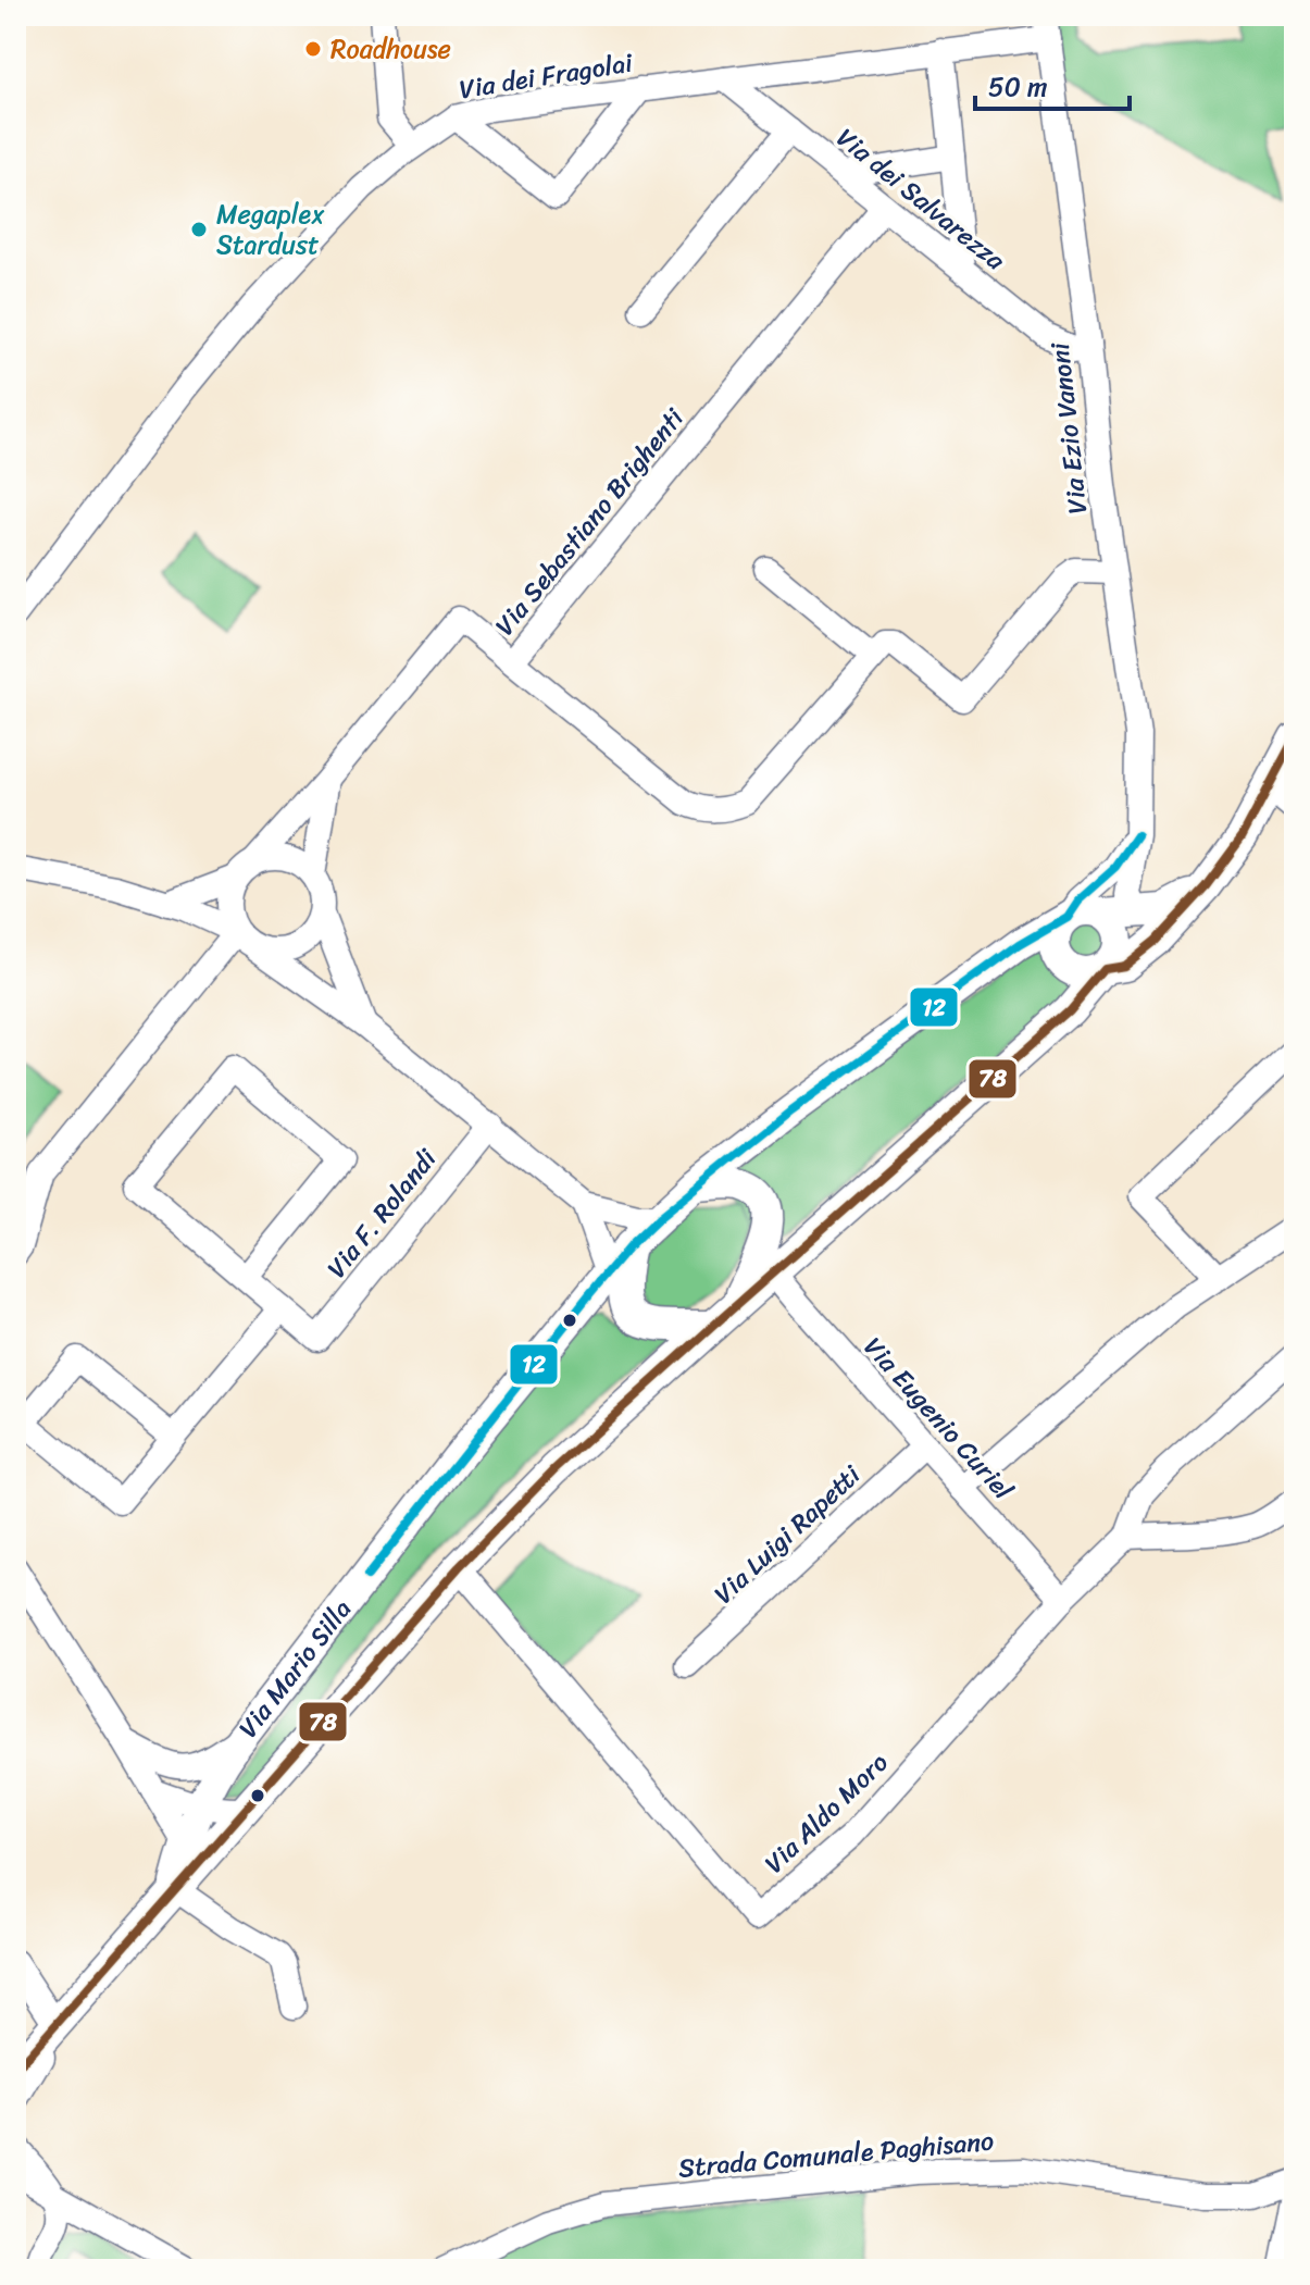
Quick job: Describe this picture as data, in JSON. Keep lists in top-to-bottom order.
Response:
{
  "streets": {
    "street": [
      "Via dei Fragolai",
      "Via dei Salvarezza",
      "Via Ezio Vanoni",
      "Via Sebastiano Brighenti",
      "Via F. Rolandi",
      "Via Eugenio Curiel",
      "Via Luigi Rapetti",
      "Via Mario Silla",
      "Via Aldo Moro",
      "Strada Comunale Paghisano"
    ]
  },
  "crossings": [
    ["Via dei Fragolai", "Via dei Salvarezza"],
    ["Via dei Fragolai", "Via Ezio Vanoni"],
    ["Via dei Salvarezza", "Via Ezio Vanoni"],
    ["Via dei Salvarezza", "Via Sebastiano Brighenti"],
    ["Via Eugenio Curiel", "Via Luigi Rapetti"],
    ["Via Eugenio Curiel", "Via Mario Silla"],
    ["Via Eugenio Curiel", "Via Aldo Moro"]
  ],
  "places": ["Roadhouse", "Megaplex Stardust"],
  "lines": ["transit line 78", "transit line 12"],
  "scale_bar": "50 m"
}
